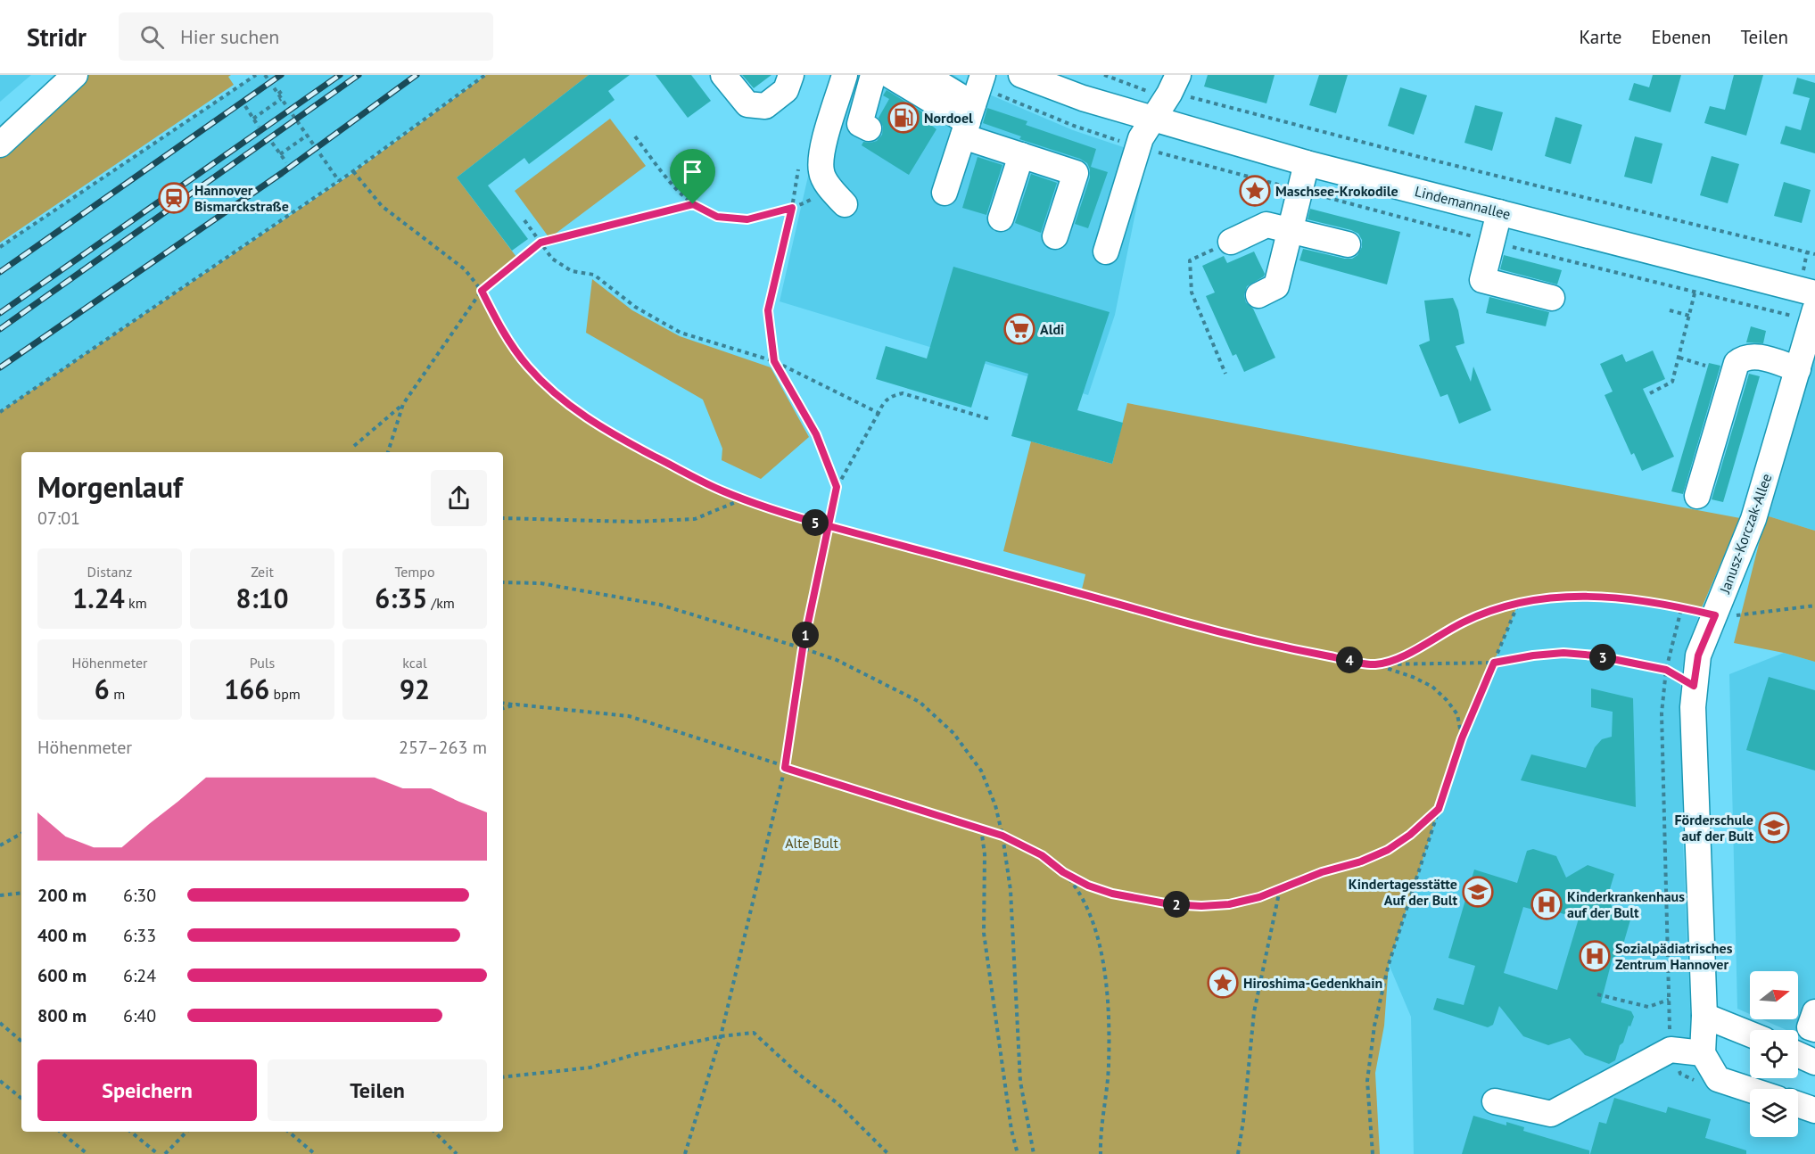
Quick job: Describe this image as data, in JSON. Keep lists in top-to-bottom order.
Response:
{
  "streets": {
    "street": ["Lindemannallee", "Janusz-Korczak-Allee"]
  },
  "parks": ["Alte Bult"],
  "places": {
    "fuel station": ["Nordoel"],
    "place": ["Maschsee-Krokodile", "Hiroshima-Gedenkhain"],
    "station": ["Hannover Bismarckstraße"],
    "supermarket": ["Aldi"],
    "school or university": ["Förderschule auf der Bult", "Kindertagesstätte Auf der Bult"],
    "hospital": ["Kinderkrankenhaus auf der Bult", "Sozialpädiatrisches Zentrum Hannover"]
  },
  "north": "right",
  "page": {
    "header": "Stridr",
    "search": "Hier suchen",
    "nav": ["Karte", "Ebenen", "Teilen"],
    "heading": ["Morgenlauf", "07:01"],
    "pins": [
      "5",
      "1",
      "3",
      "4",
      "2"
    ],
    "stats": [
      ["Distanz", "1.24 km"],
      ["Zeit", "8:10"],
      ["Tempo", "6:35 /km"],
      ["Höhenmeter", "6 m"],
      ["Puls", "166 bpm"],
      ["kcal", "92"]
    ],
    "chart": ["Höhenmeter", "257–263 m"],
    "list": [
      {
        "name": "200 m",
        "note": "6:30"
      },
      {
        "name": "400 m",
        "note": "6:33"
      },
      {
        "name": "600 m",
        "note": "6:24"
      },
      {
        "name": "800 m",
        "note": "6:40"
      }
    ],
    "buttons": ["Speichern", "Teilen"]
  }
}
